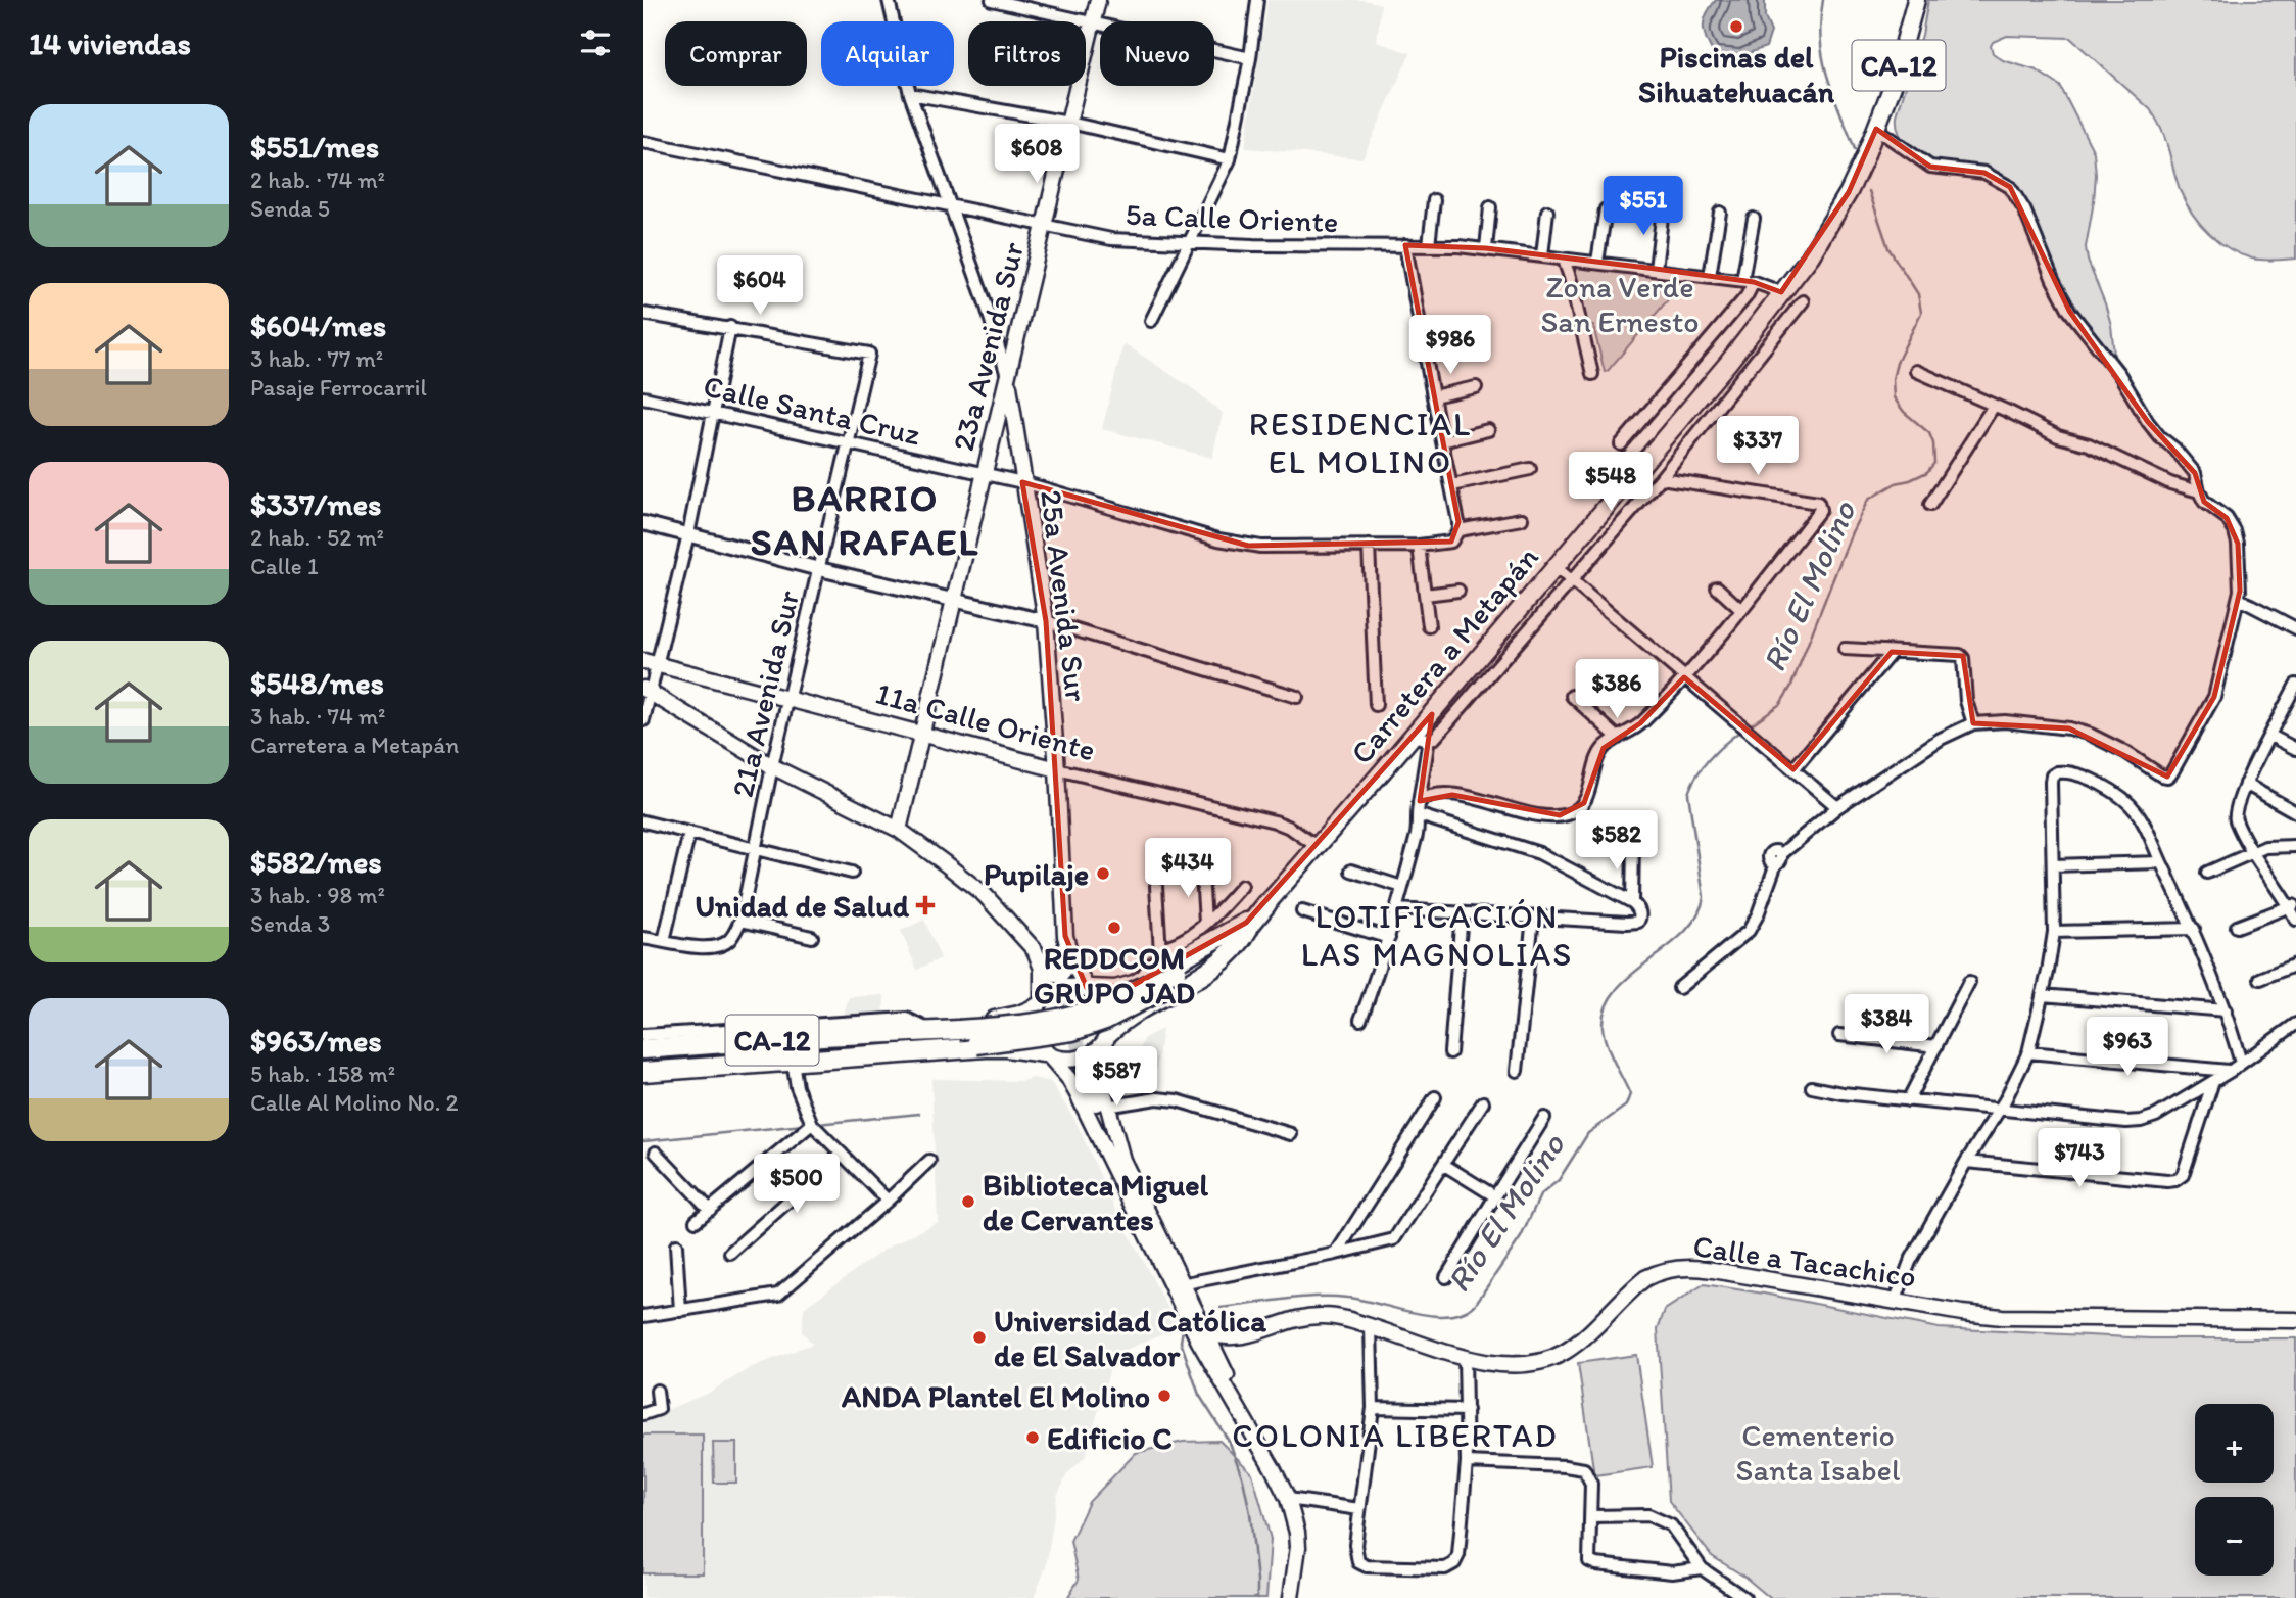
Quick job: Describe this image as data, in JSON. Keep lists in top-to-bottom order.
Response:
{
  "streets": {
    "highway": ["CA-12"],
    "main road": [
      "23a Avenida Sur",
      "25a Avenida Sur",
      "Carretera a Metapán",
      "11a Calle Oriente",
      "Calle a Tacachico"
    ],
    "street": ["5a Calle Oriente", "Calle Santa Cruz", "21a Avenida Sur"]
  },
  "crossings": [
    ["CA-12", "25a Avenida Sur"],
    ["5a Calle Oriente", "23a Avenida Sur"],
    ["5a Calle Oriente", "Carretera a Metapán"],
    ["23a Avenida Sur", "Calle Santa Cruz"],
    ["23a Avenida Sur", "25a Avenida Sur"],
    ["23a Avenida Sur", "11a Calle Oriente"],
    ["Calle Santa Cruz", "25a Avenida Sur"],
    ["Calle Santa Cruz", "21a Avenida Sur"],
    ["25a Avenida Sur", "11a Calle Oriente"],
    ["Carretera a Metapán", "11a Calle Oriente"],
    ["21a Avenida Sur", "11a Calle Oriente"]
  ],
  "districts": [
    "RESIDENCIAL EL MOLINO",
    "BARRIO SAN RAFAEL",
    "LOTIFICACIÓN LAS MAGNOLIAS",
    "COLONIA LIBERTAD"
  ],
  "water": ["Río El Molino"],
  "parks": ["Zona Verde San Ernesto", "Cementerio Santa Isabel"],
  "places": {
    "other": [
      "Piscinas del Sihuatehuacán",
      "Pupilaje",
      "REDDCOM GRUPO JAD",
      "Biblioteca Miguel de Cervantes",
      "Universidad Católica de El Salvador",
      "ANDA Plantel El Molino",
      "Edificio C"
    ],
    "health": ["Unidad de Salud"]
  },
  "page": {
    "heading": "14 viviendas",
    "chip": [
      "Comprar",
      "Alquilar",
      "Filtros",
      "Nuevo"
    ],
    "list": [
      {
        "name": "$551/mes",
        "note": "2 hab. · 74 m² · Senda 5"
      },
      {
        "name": "$604/mes",
        "note": "3 hab. · 77 m² · Pasaje Ferrocarril"
      },
      {
        "name": "$337/mes",
        "note": "2 hab. · 52 m² · Calle 1"
      },
      {
        "name": "$548/mes",
        "note": "3 hab. · 74 m² · Carretera a Metapán"
      },
      {
        "name": "$582/mes",
        "note": "3 hab. · 98 m² · Senda 3"
      },
      {
        "name": "$963/mes",
        "note": "5 hab. · 158 m² · Calle Al Molino No. 2"
      }
    ],
    "price": [
      "$608",
      "$551",
      "$604",
      "$986",
      "$337",
      "$548",
      "$386",
      "$582",
      "$434",
      "$384",
      "$963",
      "$587",
      "$743",
      "$500"
    ],
    "map_buttons": ["+", "−"]
  }
}
